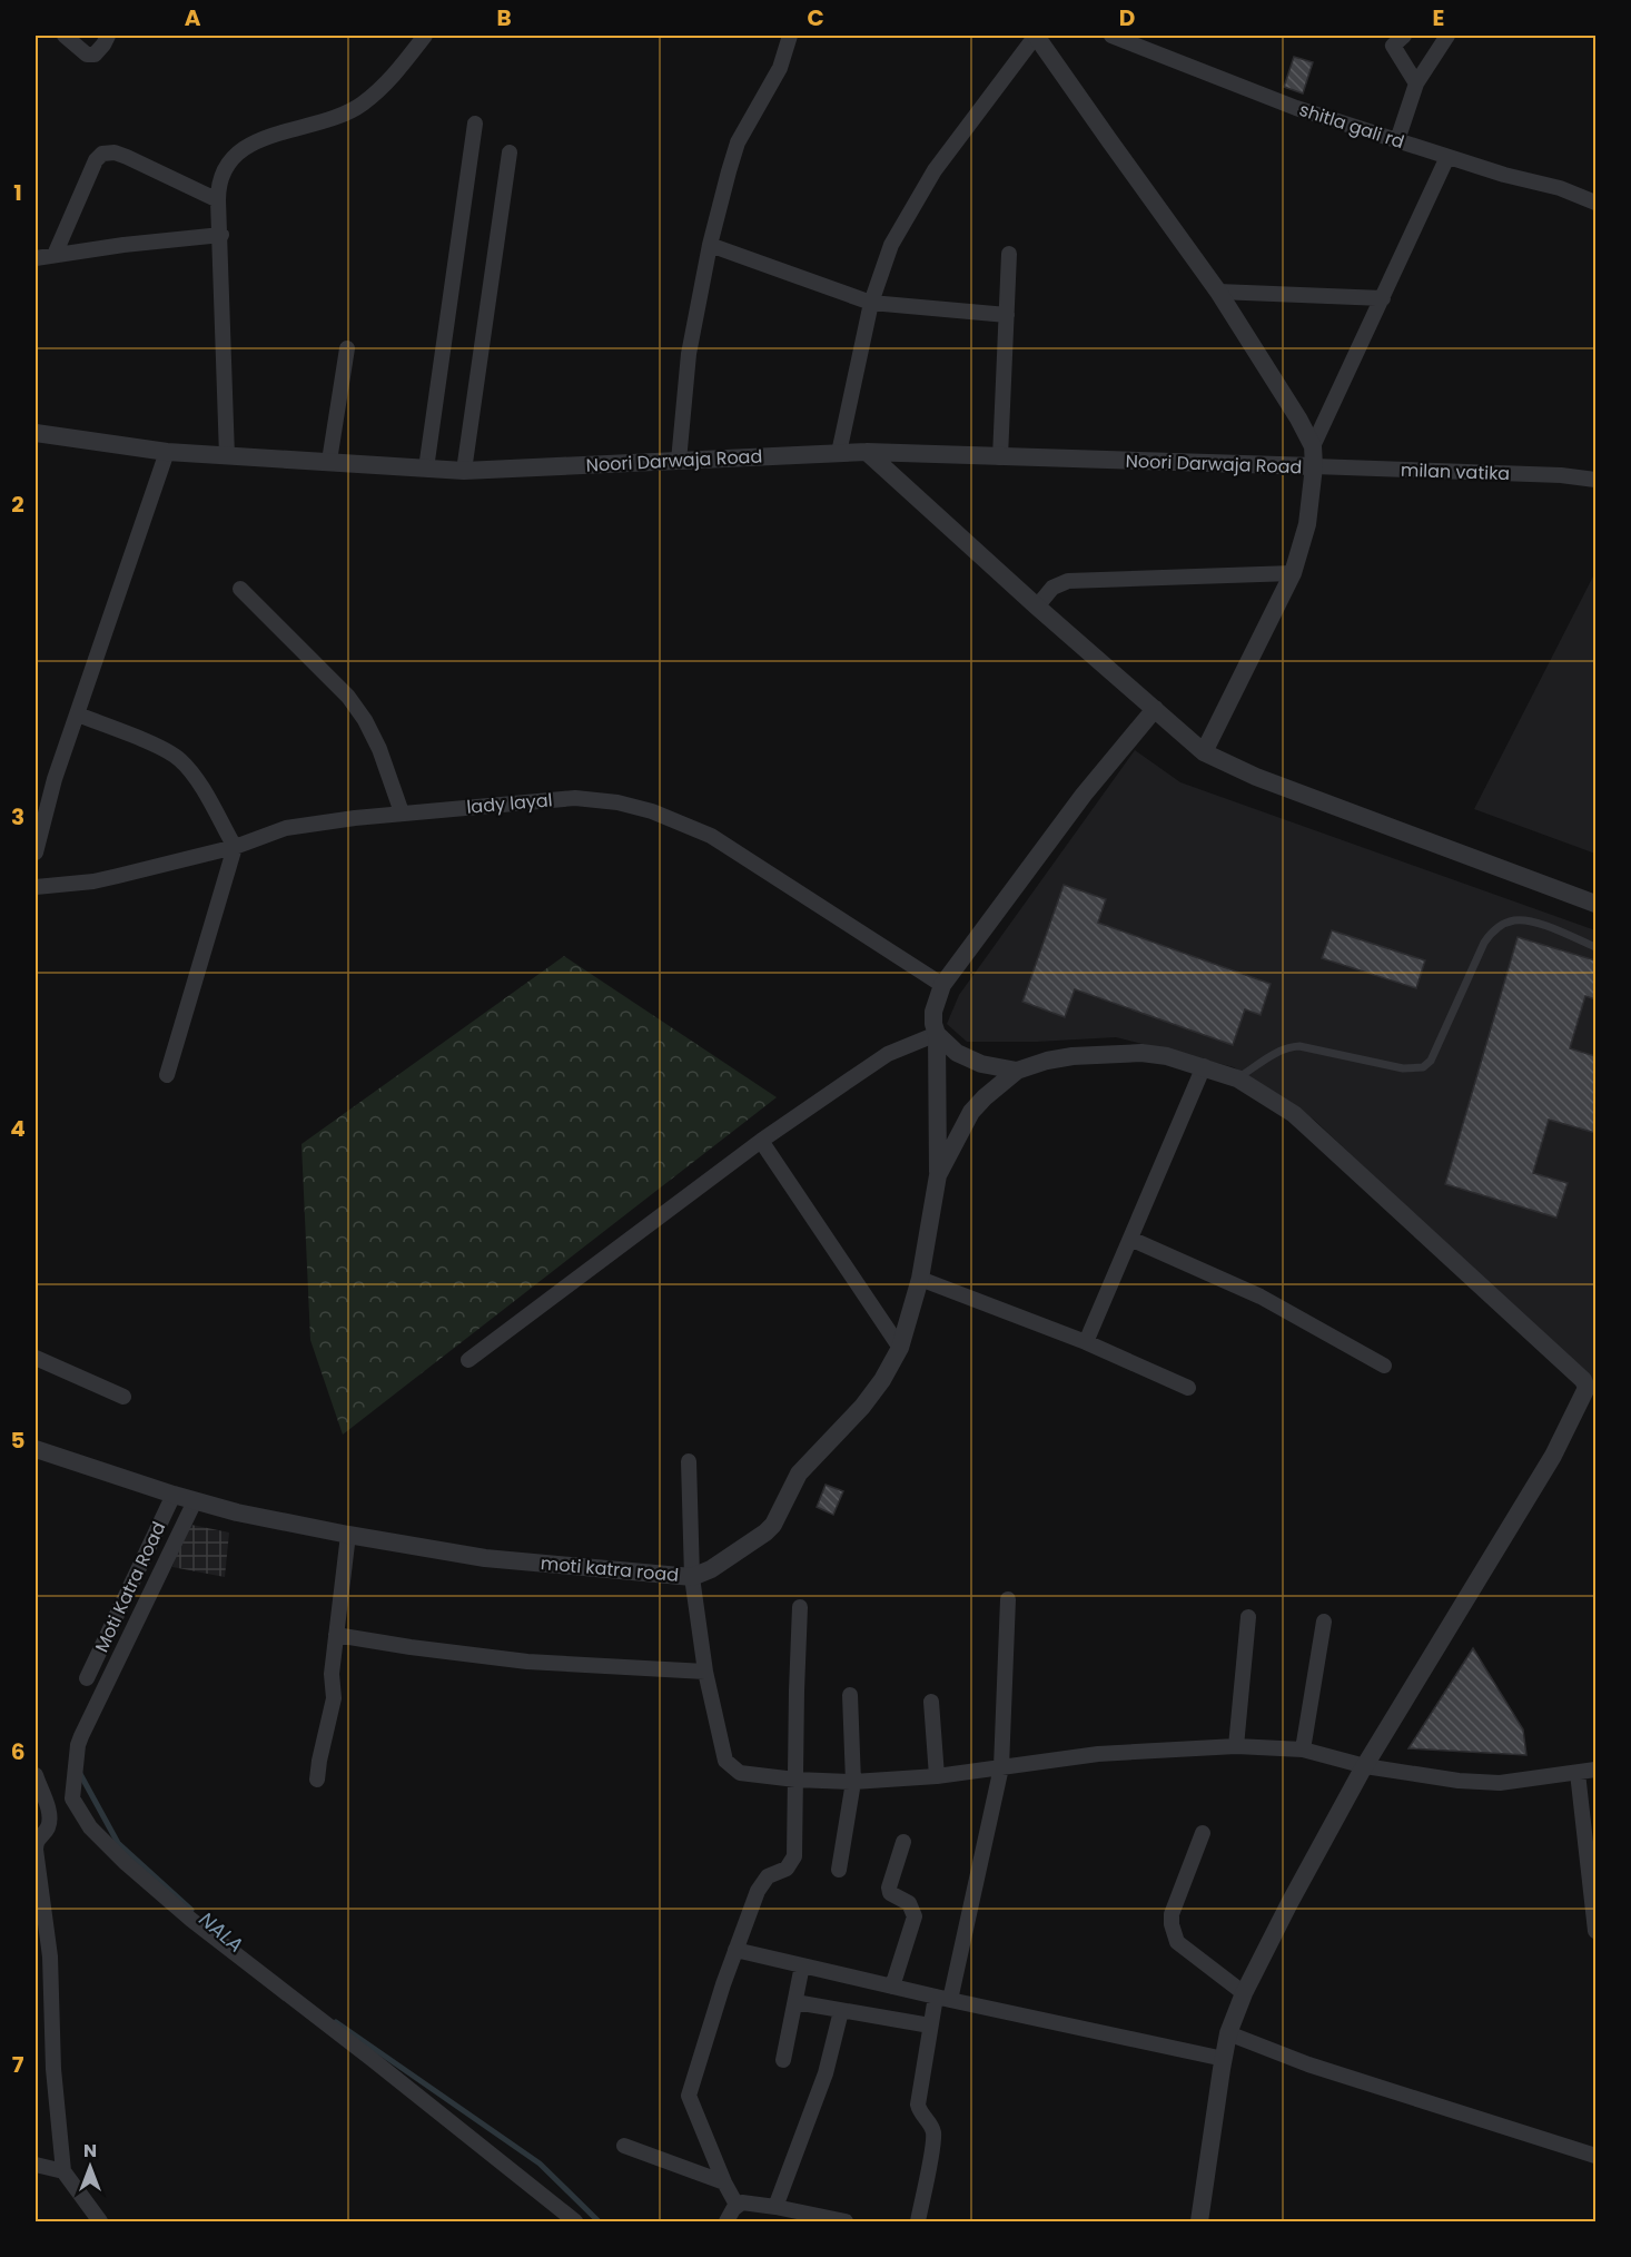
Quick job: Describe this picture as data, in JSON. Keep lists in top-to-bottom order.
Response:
{
  "streets": {
    "street": [
      "shitla gali rd",
      "Noori Darwaja Road",
      "milan vatika",
      "lady layal",
      "moti katra road",
      "Moti Katra Road"
    ]
  },
  "crossings": [
    ["Noori Darwaja Road", "milan vatika"],
    ["moti katra road", "Moti Katra Road"]
  ],
  "water": ["NALA"],
  "north": "top",
  "grid": {
    "columns": [
      "A",
      "B",
      "C",
      "D",
      "E"
    ],
    "rows": [
      "1",
      "2",
      "3",
      "4",
      "5",
      "6",
      "7"
    ]
  }
}
